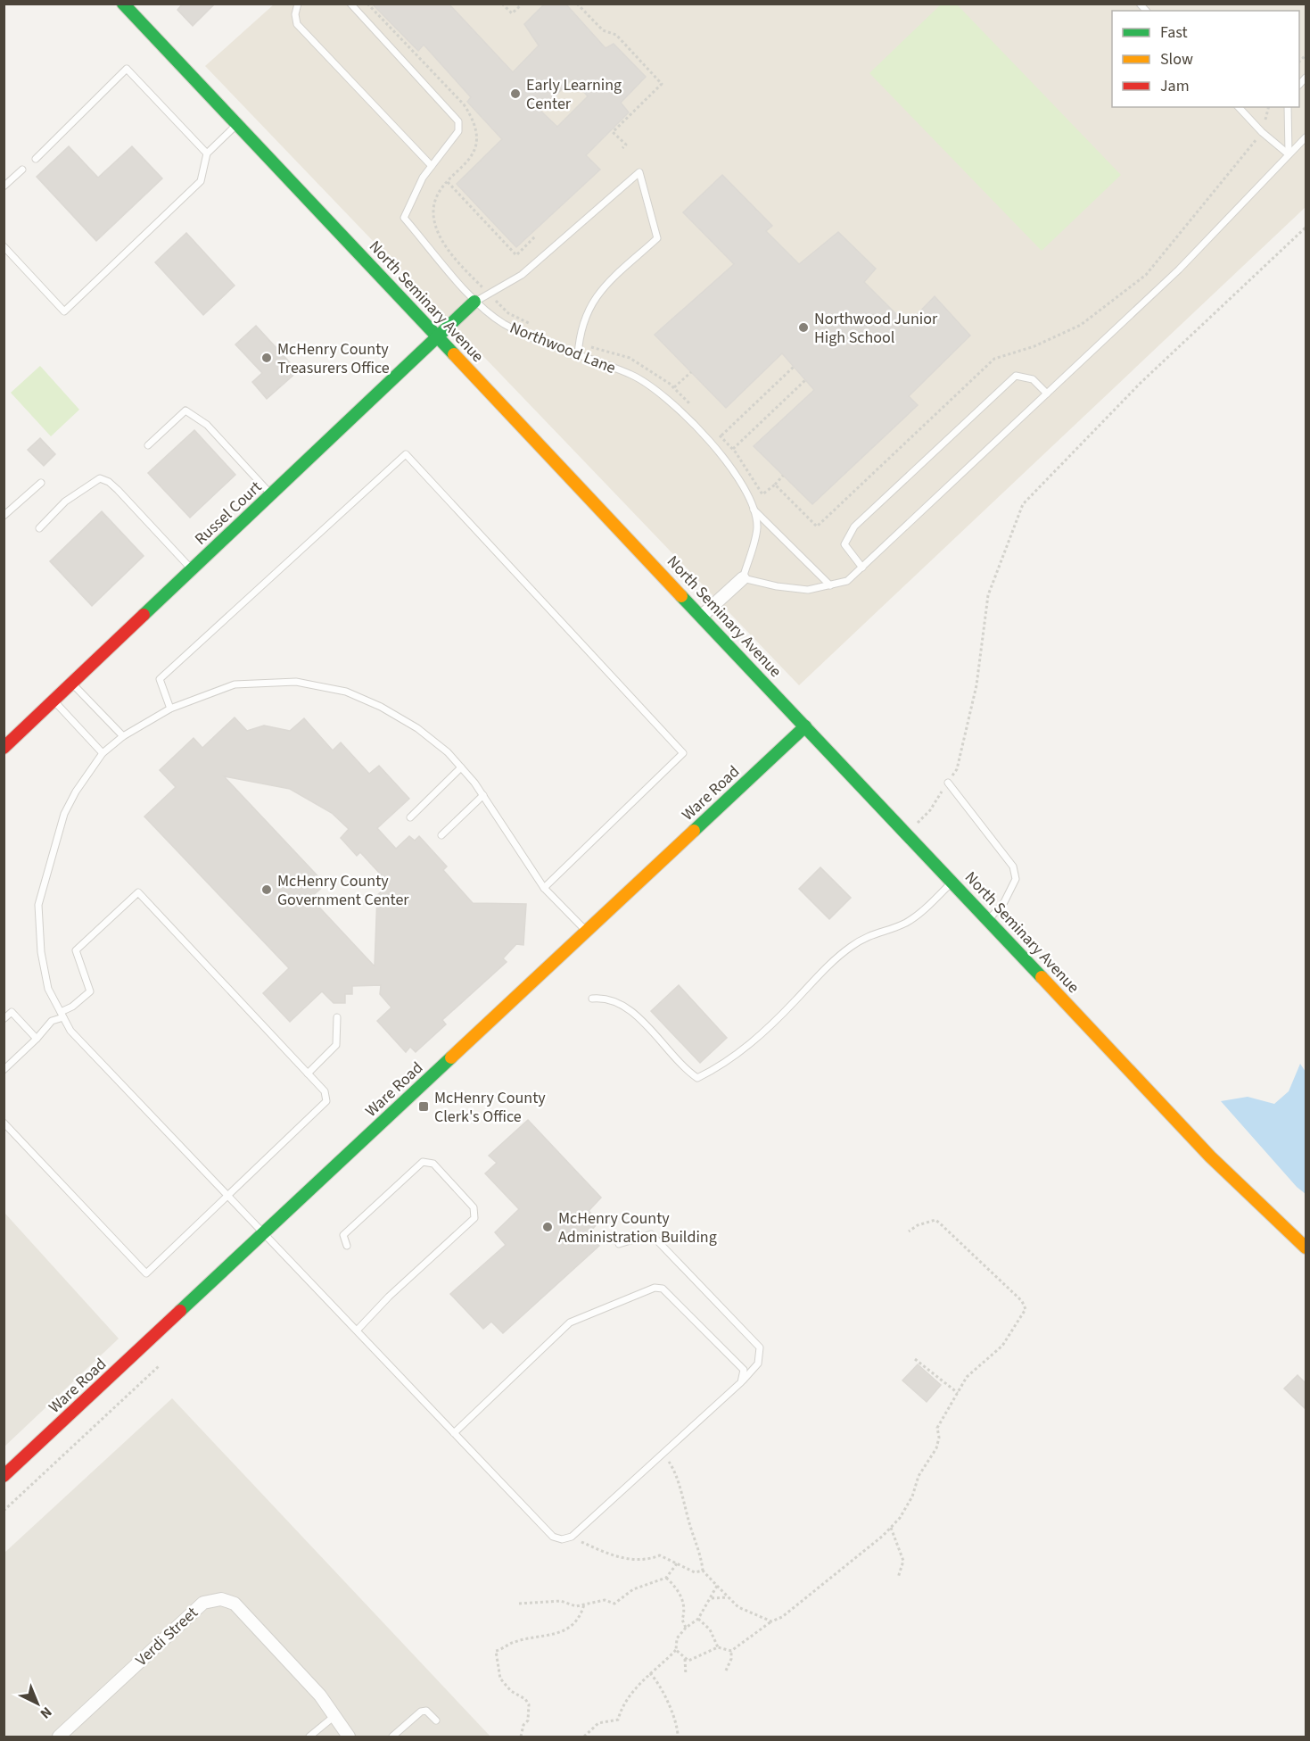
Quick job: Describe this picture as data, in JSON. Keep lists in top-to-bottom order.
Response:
{
  "streets": {
    "street": [
      "North Seminary Avenue",
      "Russel Court",
      "Ware Road",
      "Verdi Street"
    ],
    "lane": ["Northwood Lane"]
  },
  "crossings": [
    ["North Seminary Avenue", "Russel Court"],
    ["North Seminary Avenue", "Ware Road"],
    ["Northwood Lane", "Russel Court"]
  ],
  "places": {
    "other": [
      "Early Learning Center",
      "Northwood Junior High School",
      "McHenry County Treasurers Office",
      "McHenry County Government Center",
      "McHenry County Administration Building"
    ],
    "transit": ["McHenry County Clerk's Office"]
  },
  "legend": ["Fast", "Slow", "Jam"],
  "north": "bottom right"
}
